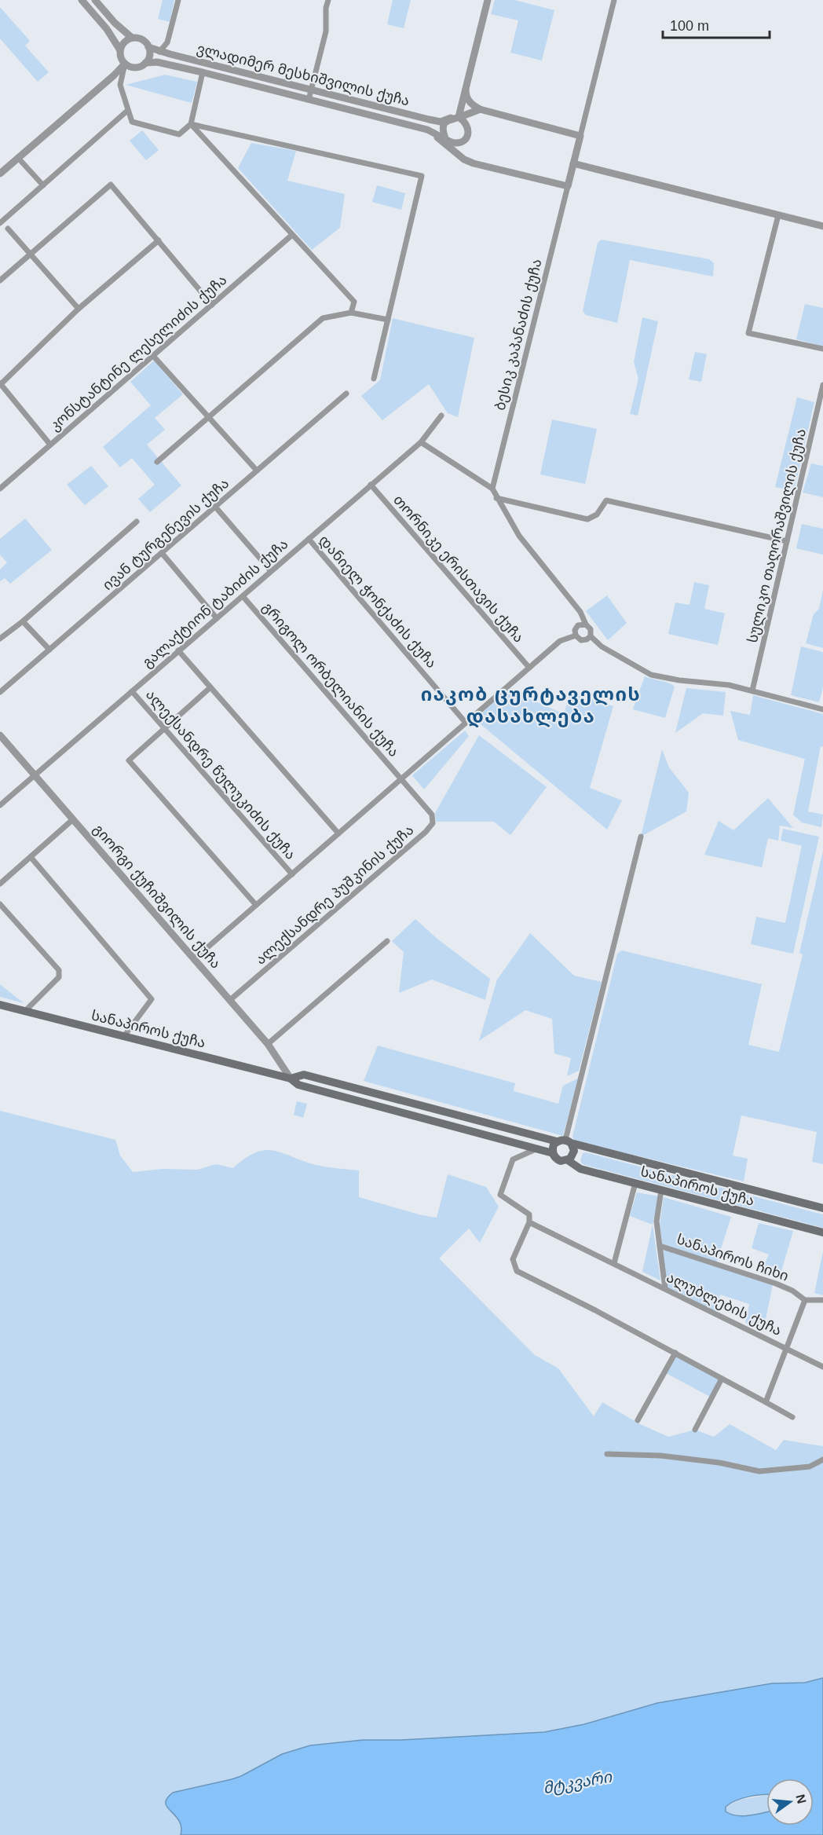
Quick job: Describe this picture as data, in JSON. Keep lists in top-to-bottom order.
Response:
{
  "streets": {
    "main road": ["სანაპიროს ქუჩა"],
    "street": [
      "ვლადიმერ მესხიშვილის ქუჩა",
      "ბესიკ კაპანაძის ქუჩა",
      "კონსტანტინე ლესელიძის ქუჩა",
      "ივან ტურგენევის ქუჩა",
      "სულიკო თაღორაშვილის ქუჩა",
      "თორნიკე ერისთავის ქუჩა",
      "დანიელ ჭონქაძის ქუჩა",
      "გალაქტიონ ტაბიძის ქუჩა",
      "გრიგოლ ორბელიანის ქუჩა",
      "ალექსანდრე წულუკიძის ქუჩა",
      "ალექსანდრე პუშკინის ქუჩა",
      "გიორგი ქუჩიშვილის ქუჩა",
      "სანაპიროს ჩიხი",
      "ალუბლების ქუჩა"
    ]
  },
  "crossings": [
    ["თორნიკე ერისთავის ქუჩა", "გალაქტიონ ტაბიძის ქუჩა"],
    ["დანიელ ჭონქაძის ქუჩა", "გალაქტიონ ტაბიძის ქუჩა"],
    ["გალაქტიონ ტაბიძის ქუჩა", "გრიგოლ ორბელიანის ქუჩა"],
    ["გალაქტიონ ტაბიძის ქუჩა", "ალექსანდრე წულუკიძის ქუჩა"],
    ["გალაქტიონ ტაბიძის ქუჩა", "გიორგი ქუჩიშვილის ქუჩა"],
    ["გრიგოლ ორბელიანის ქუჩა", "ალექსანდრე პუშკინის ქუჩა"],
    ["ალექსანდრე პუშკინის ქუჩა", "გიორგი ქუჩიშვილის ქუჩა"],
    ["გიორგი ქუჩიშვილის ქუჩა", "სანაპიროს ქუჩა"],
    ["სანაპიროს ქუჩა", "სანაპიროს ჩიხი"],
    ["სანაპიროს ქუჩა", "ალუბლების ქუჩა"]
  ],
  "districts": ["იაკობ ცურტაველის დასახლება"],
  "water": ["მტკვარი"],
  "scale_bar": "100 m",
  "north": "right"
}
